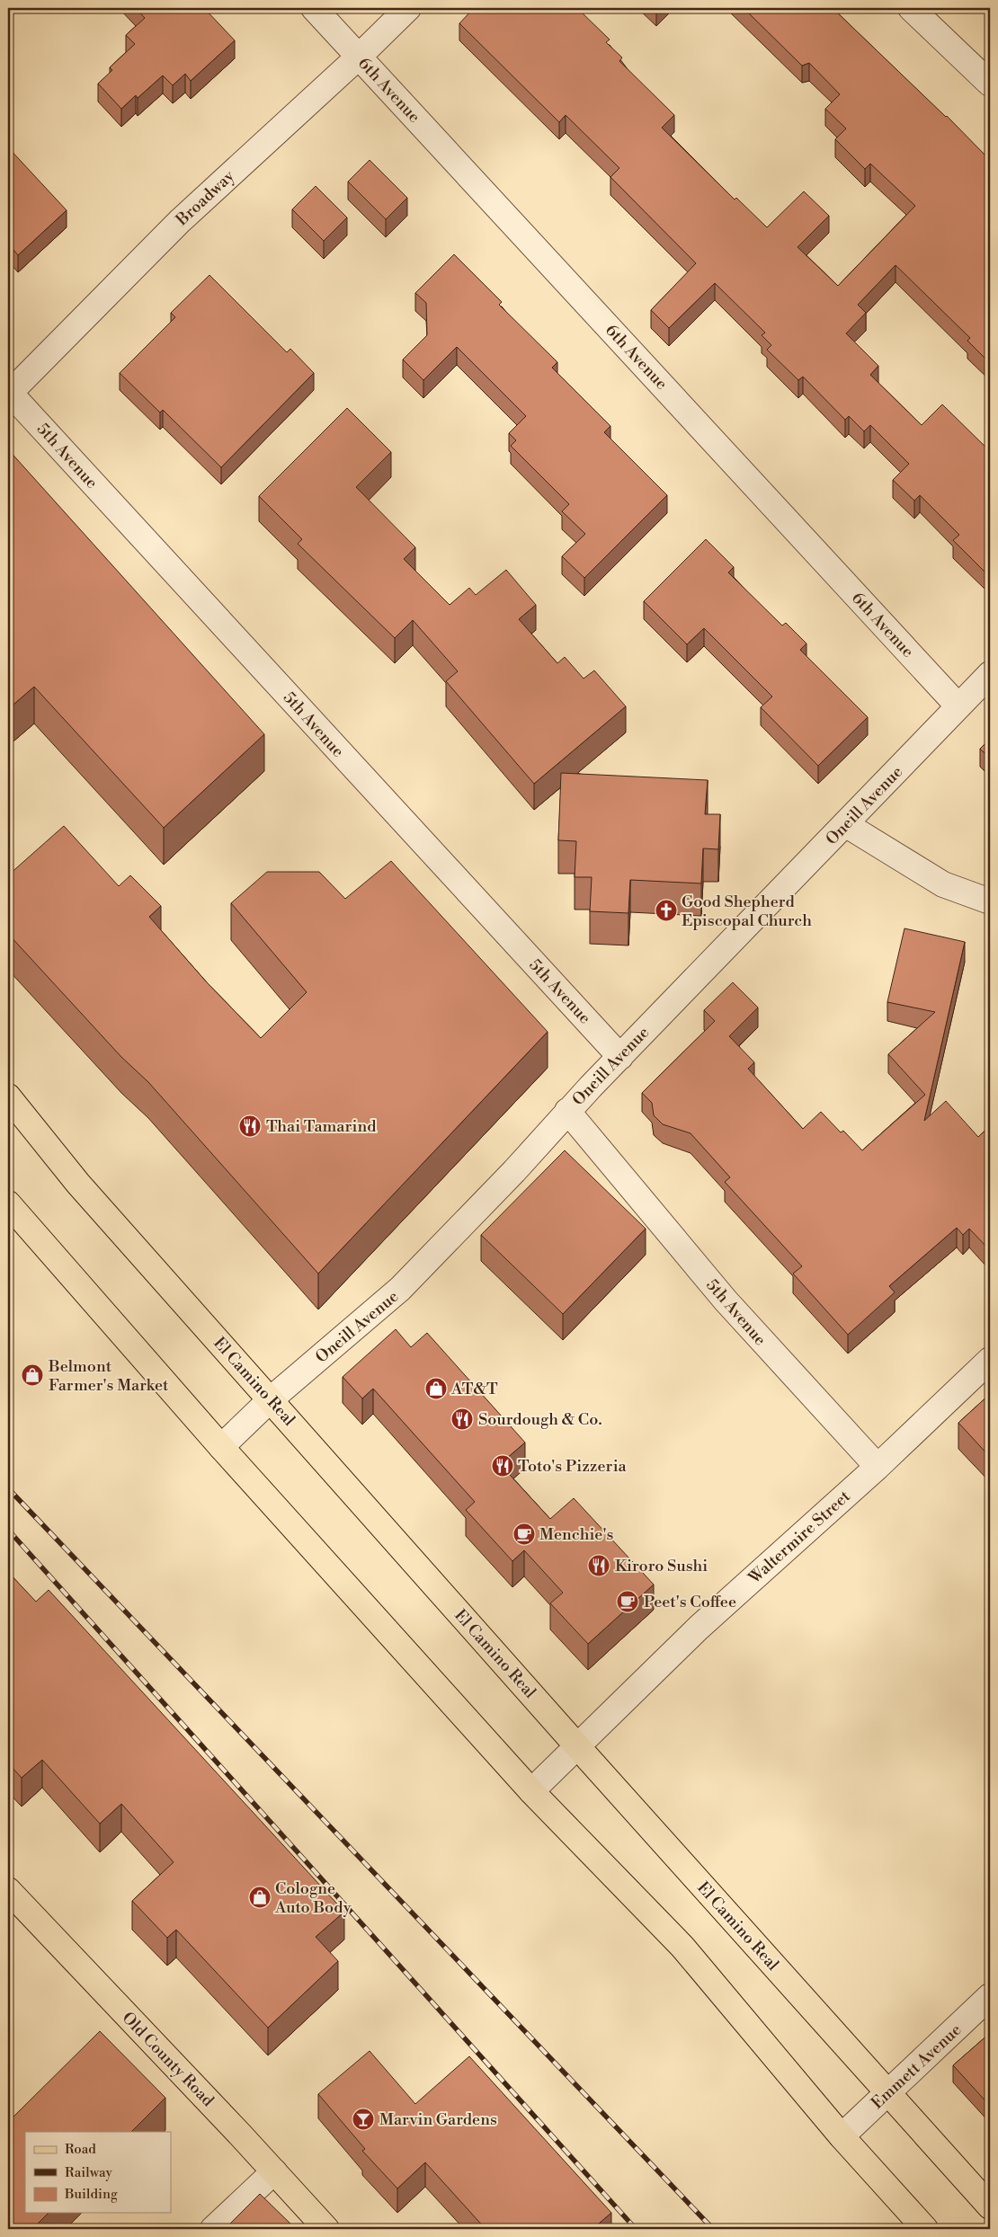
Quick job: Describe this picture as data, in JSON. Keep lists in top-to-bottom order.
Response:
{
  "streets": {
    "main road": ["El Camino Real", "Old County Road"],
    "street": [
      "6th Avenue",
      "Broadway",
      "5th Avenue",
      "Oneill Avenue",
      "Waltermire Street",
      "Emmett Avenue"
    ]
  },
  "crossings": [
    ["6th Avenue", "Broadway"],
    ["6th Avenue", "Oneill Avenue"],
    ["Broadway", "5th Avenue"],
    ["5th Avenue", "Oneill Avenue"],
    ["5th Avenue", "Waltermire Street"],
    ["Oneill Avenue", "El Camino Real"],
    ["El Camino Real", "Waltermire Street"],
    ["El Camino Real", "Emmett Avenue"]
  ],
  "places": {
    "church": ["Good Shepherd Episcopal Church"],
    "restaurant": [
      "Thai Tamarind",
      "Sourdough & Co.",
      "Toto's Pizzeria",
      "Kiroro Sushi"
    ],
    "shop": ["Belmont Farmer's Market", "AT&T", "Cologne Auto Body"],
    "cafe": ["Menchie's", "Peet's Coffee"],
    "bar": ["Marvin Gardens"]
  },
  "legend": ["Road", "Railway", "Building"]
}
